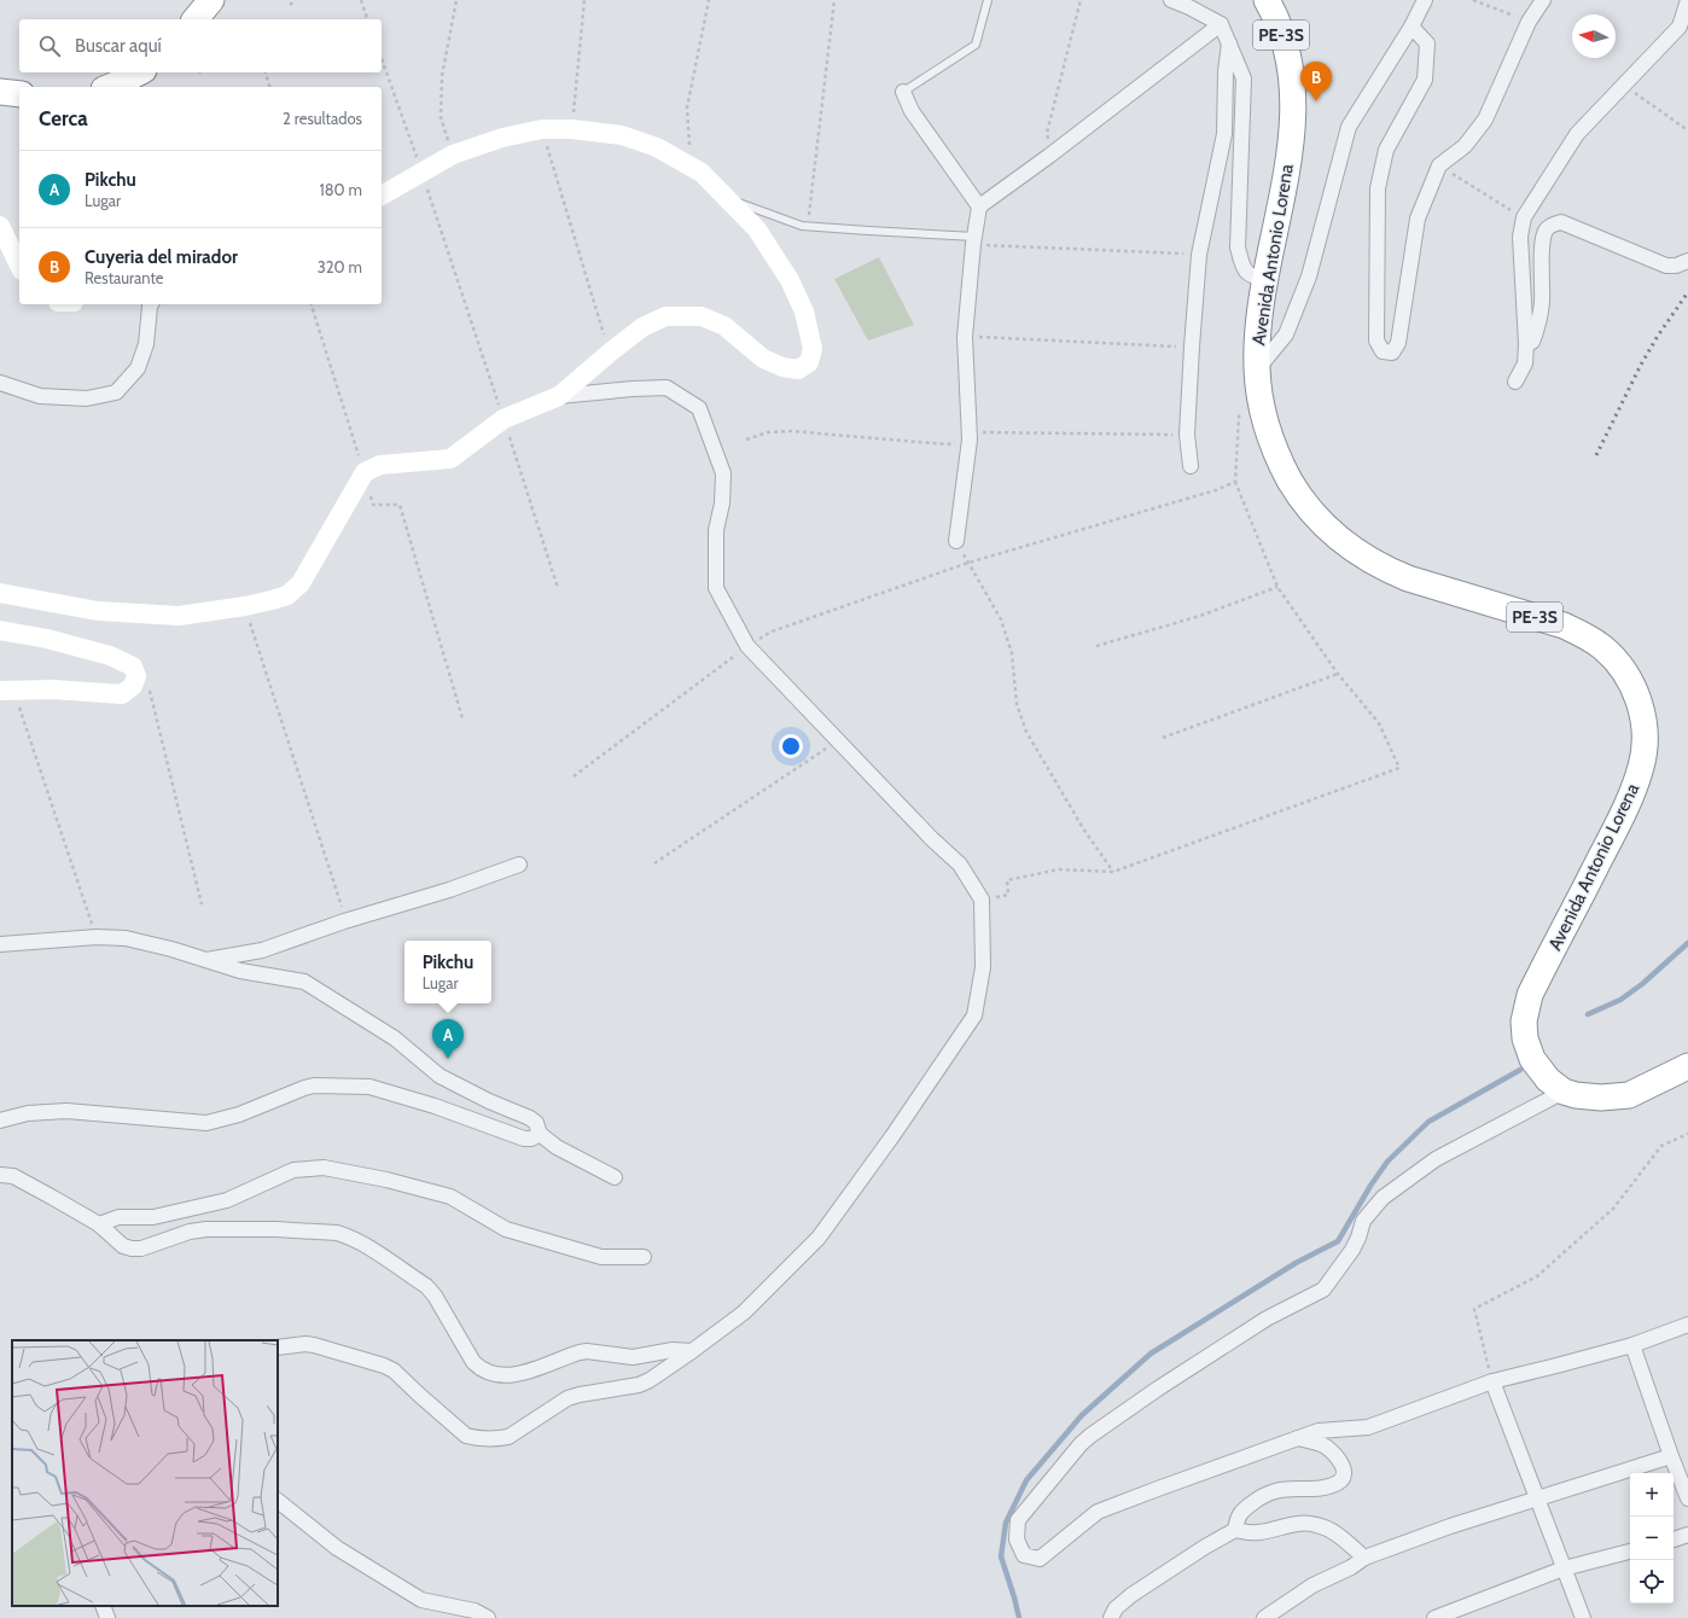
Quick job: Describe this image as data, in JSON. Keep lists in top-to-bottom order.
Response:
{
  "streets": {
    "highway": ["PE-3S", "Avenida Antonio Lorena"]
  },
  "north": "left",
  "page": {
    "search": "Buscar aquí",
    "pins": ["B", "A"],
    "heading": ["Cerca", "2 resultados"],
    "list": [
      {
        "mark": "A",
        "name": "Pikchu",
        "note": "Lugar",
        "value": "180 m"
      },
      {
        "mark": "B",
        "name": "Cuyeria del mirador",
        "note": "Restaurante",
        "value": "320 m"
      }
    ],
    "popup": ["Pikchu", "Lugar"],
    "map_buttons": ["+", "−"]
  }
}
